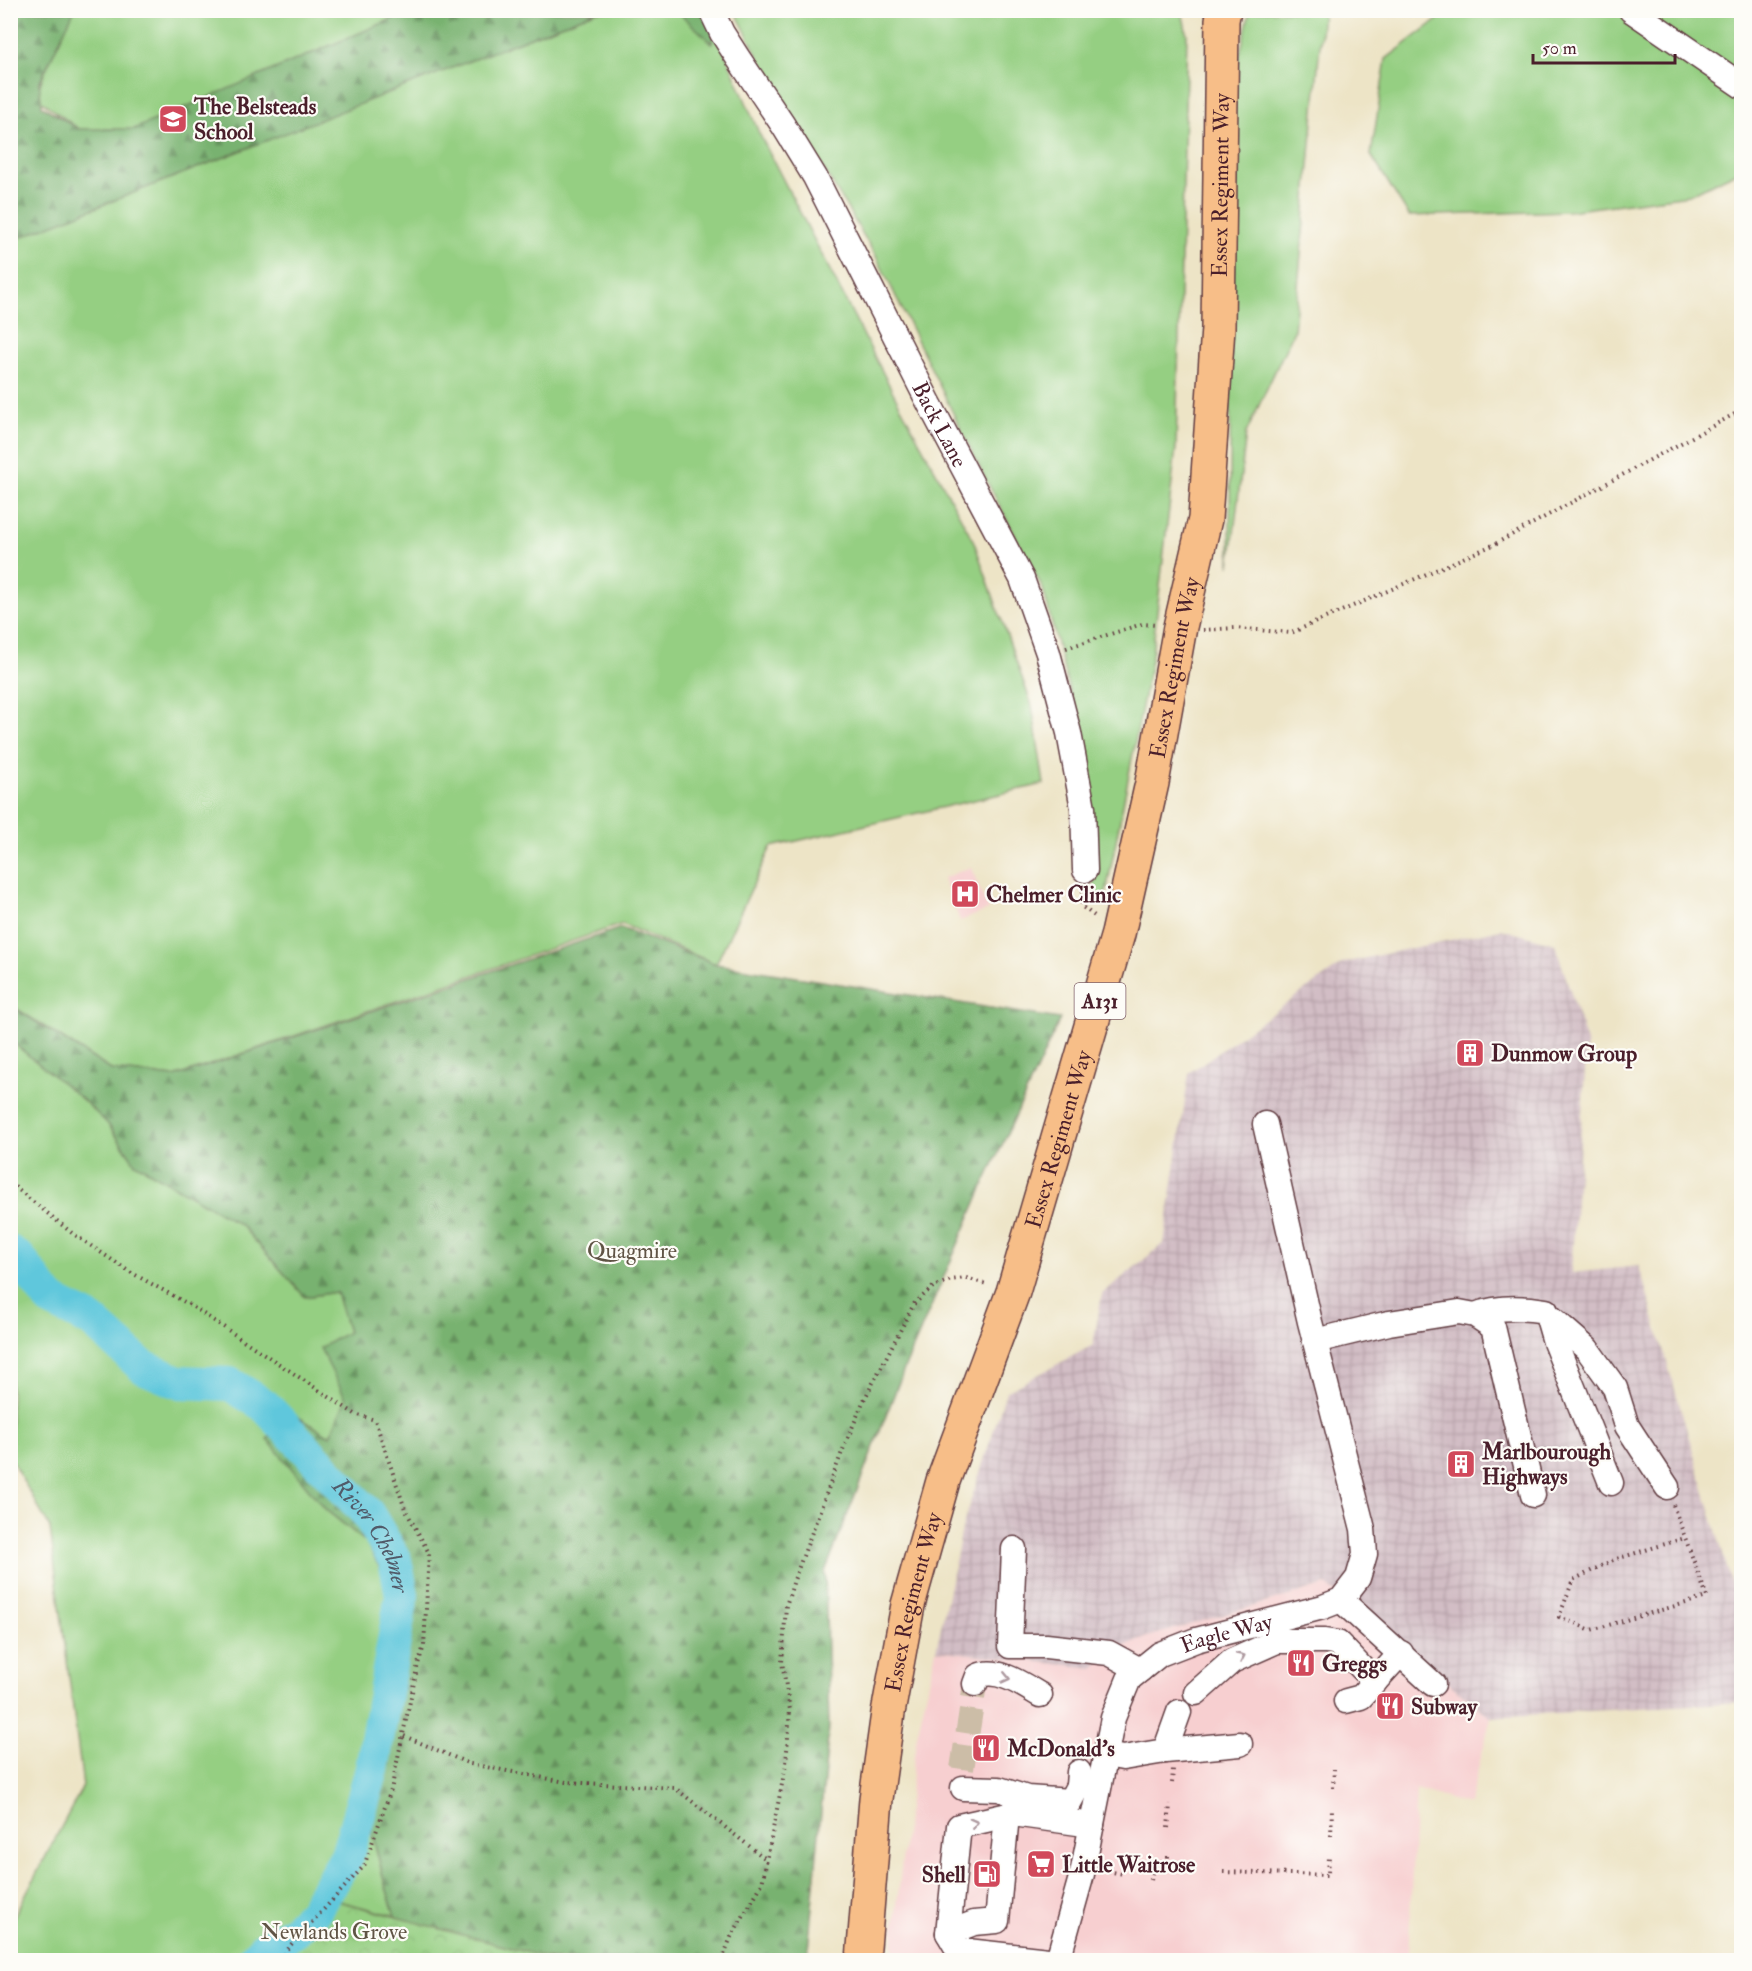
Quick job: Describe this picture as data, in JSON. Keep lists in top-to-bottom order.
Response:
{
  "streets": {
    "highway": ["Essex Regiment Way", "A131"],
    "street": ["Back Lane", "Eagle Way"]
  },
  "water": ["River Chelmer"],
  "parks": ["Quagmire", "Newlands Grove"],
  "places": {
    "school or university": ["The Belsteads School"],
    "hospital": ["Chelmer Clinic"],
    "building": ["Dunmow Group", "Marlbourough Highways"],
    "restaurant": ["Greggs", "Subway", "McDonald's"],
    "supermarket": ["Little Waitrose"],
    "fuel station": ["Shell"]
  },
  "scale_bar": "50 m"
}
